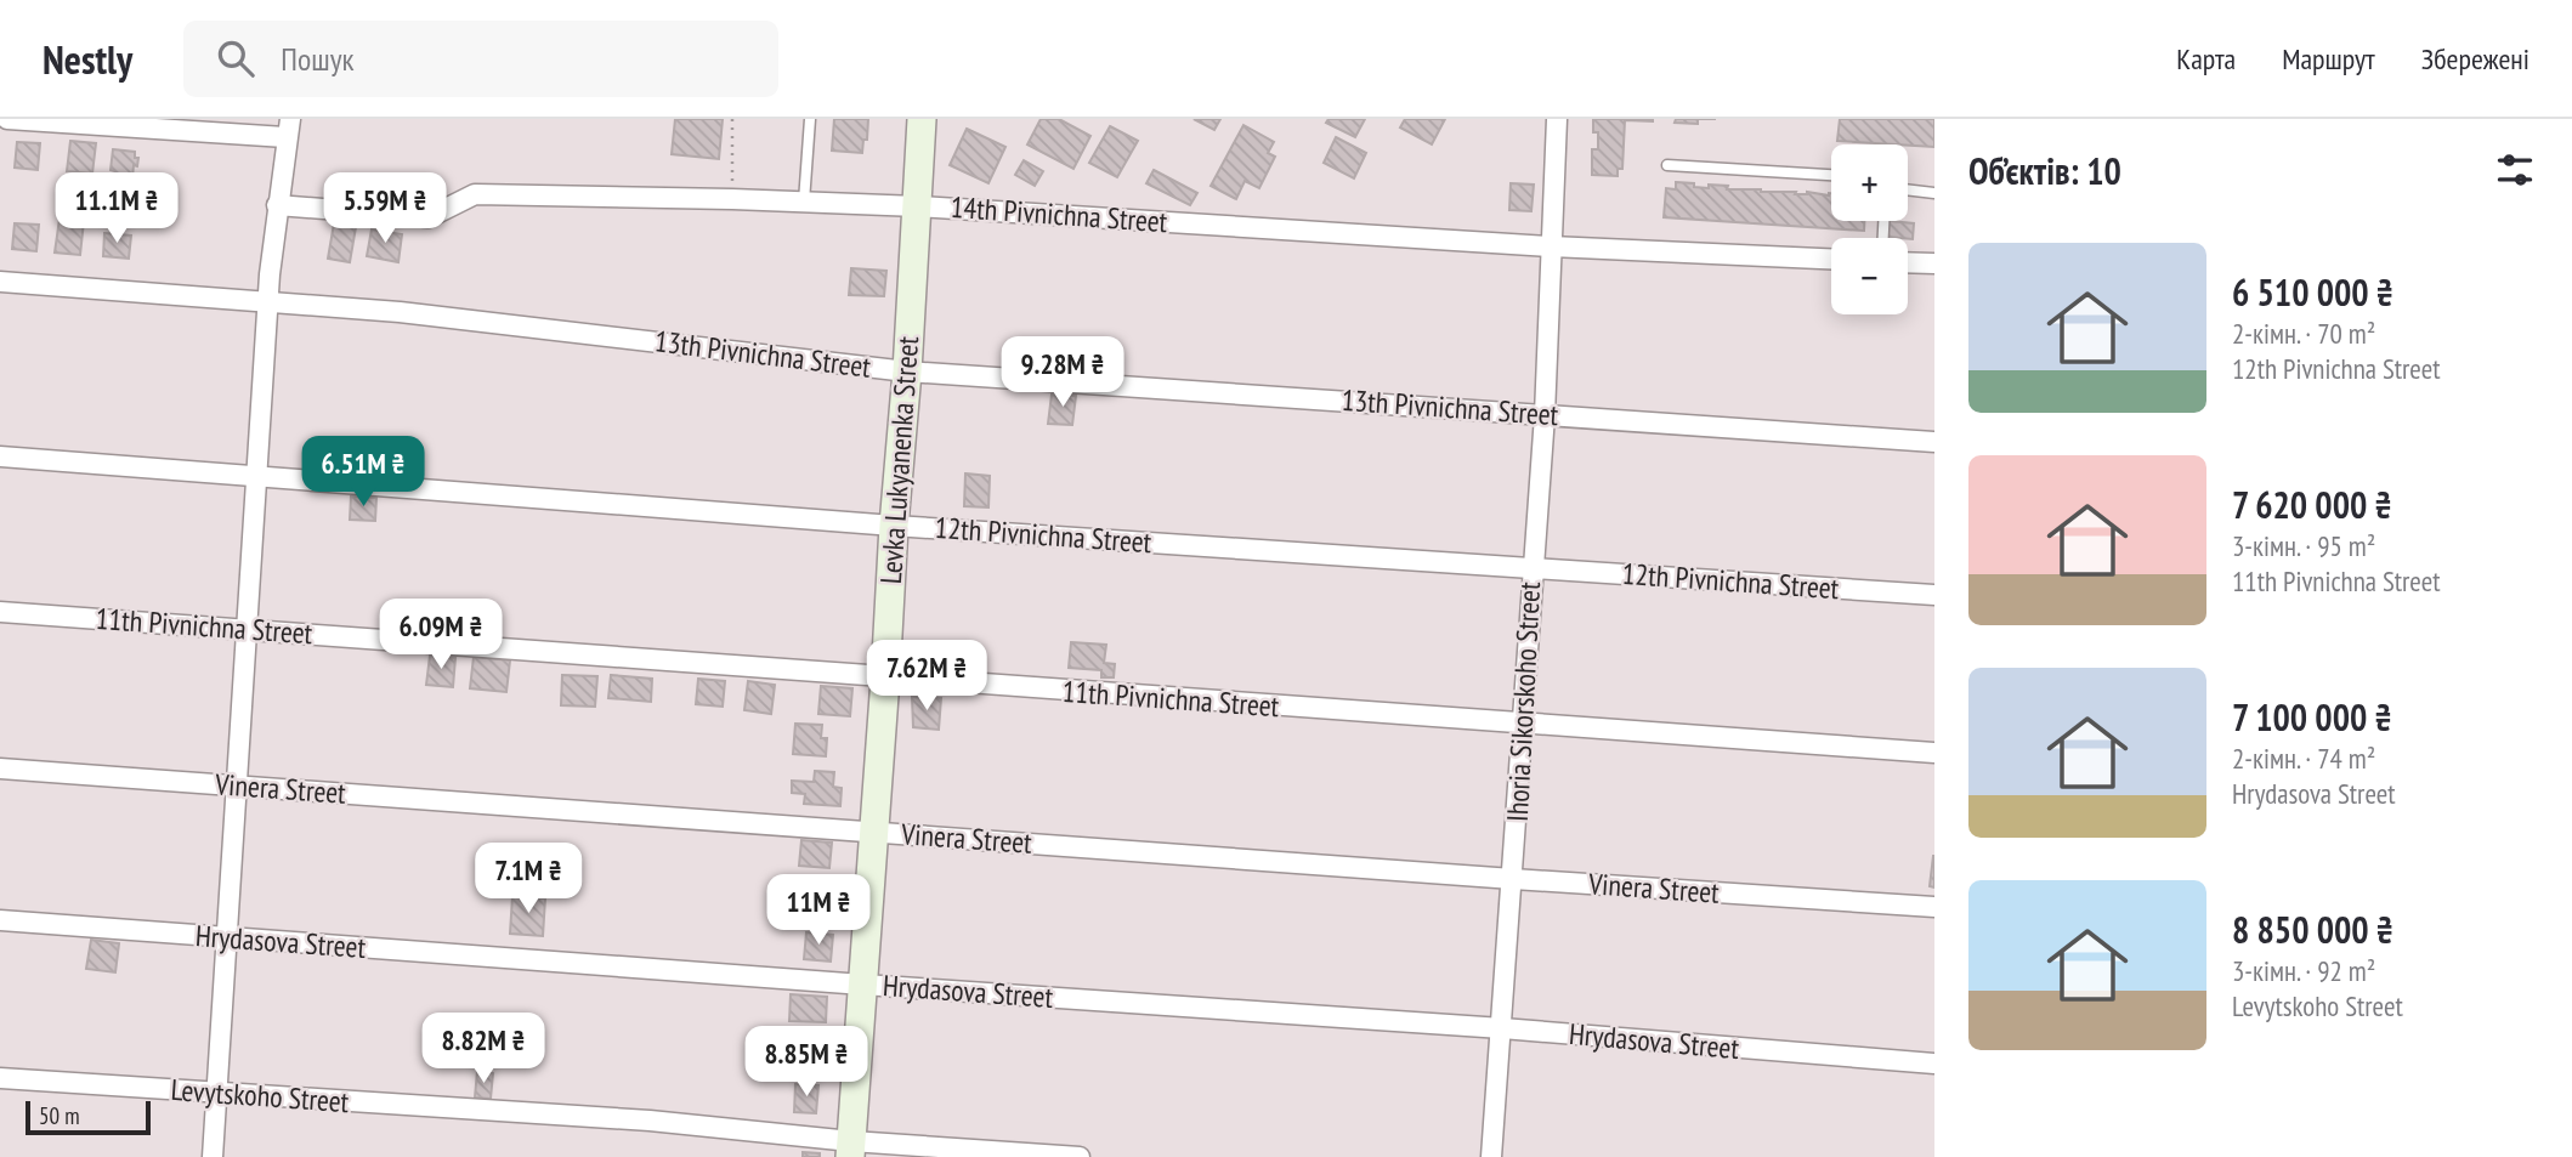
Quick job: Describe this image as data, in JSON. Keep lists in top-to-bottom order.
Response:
{
  "streets": {
    "street": [
      "14th Pivnichna Street",
      "13th Pivnichna Street",
      "Levka Lukyanenka Street",
      "12th Pivnichna Street",
      "11th Pivnichna Street",
      "Ihoria Sikorskoho Street",
      "Vinera Street",
      "Hrydasova Street",
      "Levytskoho Street"
    ]
  },
  "crossings": [
    ["14th Pivnichna Street", "Levka Lukyanenka Street"],
    ["14th Pivnichna Street", "Ihoria Sikorskoho Street"],
    ["13th Pivnichna Street", "Levka Lukyanenka Street"],
    ["13th Pivnichna Street", "Ihoria Sikorskoho Street"],
    ["Levka Lukyanenka Street", "12th Pivnichna Street"],
    ["Levka Lukyanenka Street", "11th Pivnichna Street"],
    ["Levka Lukyanenka Street", "Vinera Street"],
    ["Levka Lukyanenka Street", "Hrydasova Street"],
    ["Levka Lukyanenka Street", "Levytskoho Street"],
    ["12th Pivnichna Street", "Ihoria Sikorskoho Street"],
    ["11th Pivnichna Street", "Ihoria Sikorskoho Street"],
    ["Ihoria Sikorskoho Street", "Vinera Street"],
    ["Ihoria Sikorskoho Street", "Hrydasova Street"]
  ],
  "scale_bar": "50 m",
  "page": {
    "header": "Nestly",
    "search": "Пошук",
    "nav": ["Карта", "Маршрут", "Збережені"],
    "heading": "Об’єктів: 10",
    "map_buttons": ["+", "−"],
    "price": [
      "11.1M ₴",
      "5.59M ₴",
      "9.28M ₴",
      "6.51M ₴",
      "6.09M ₴",
      "7.62M ₴",
      "7.1M ₴",
      "11M ₴",
      "8.82M ₴",
      "8.85M ₴"
    ],
    "list": [
      {
        "name": "6 510 000 ₴",
        "note": "2-кімн. · 70 m² · 12th Pivnichna Street"
      },
      {
        "name": "7 620 000 ₴",
        "note": "3-кімн. · 95 m² · 11th Pivnichna Street"
      },
      {
        "name": "7 100 000 ₴",
        "note": "2-кімн. · 74 m² · Hrydasova Street"
      },
      {
        "name": "8 850 000 ₴",
        "note": "3-кімн. · 92 m² · Levytskoho Street"
      }
    ],
    "scale": "50 m"
  }
}
